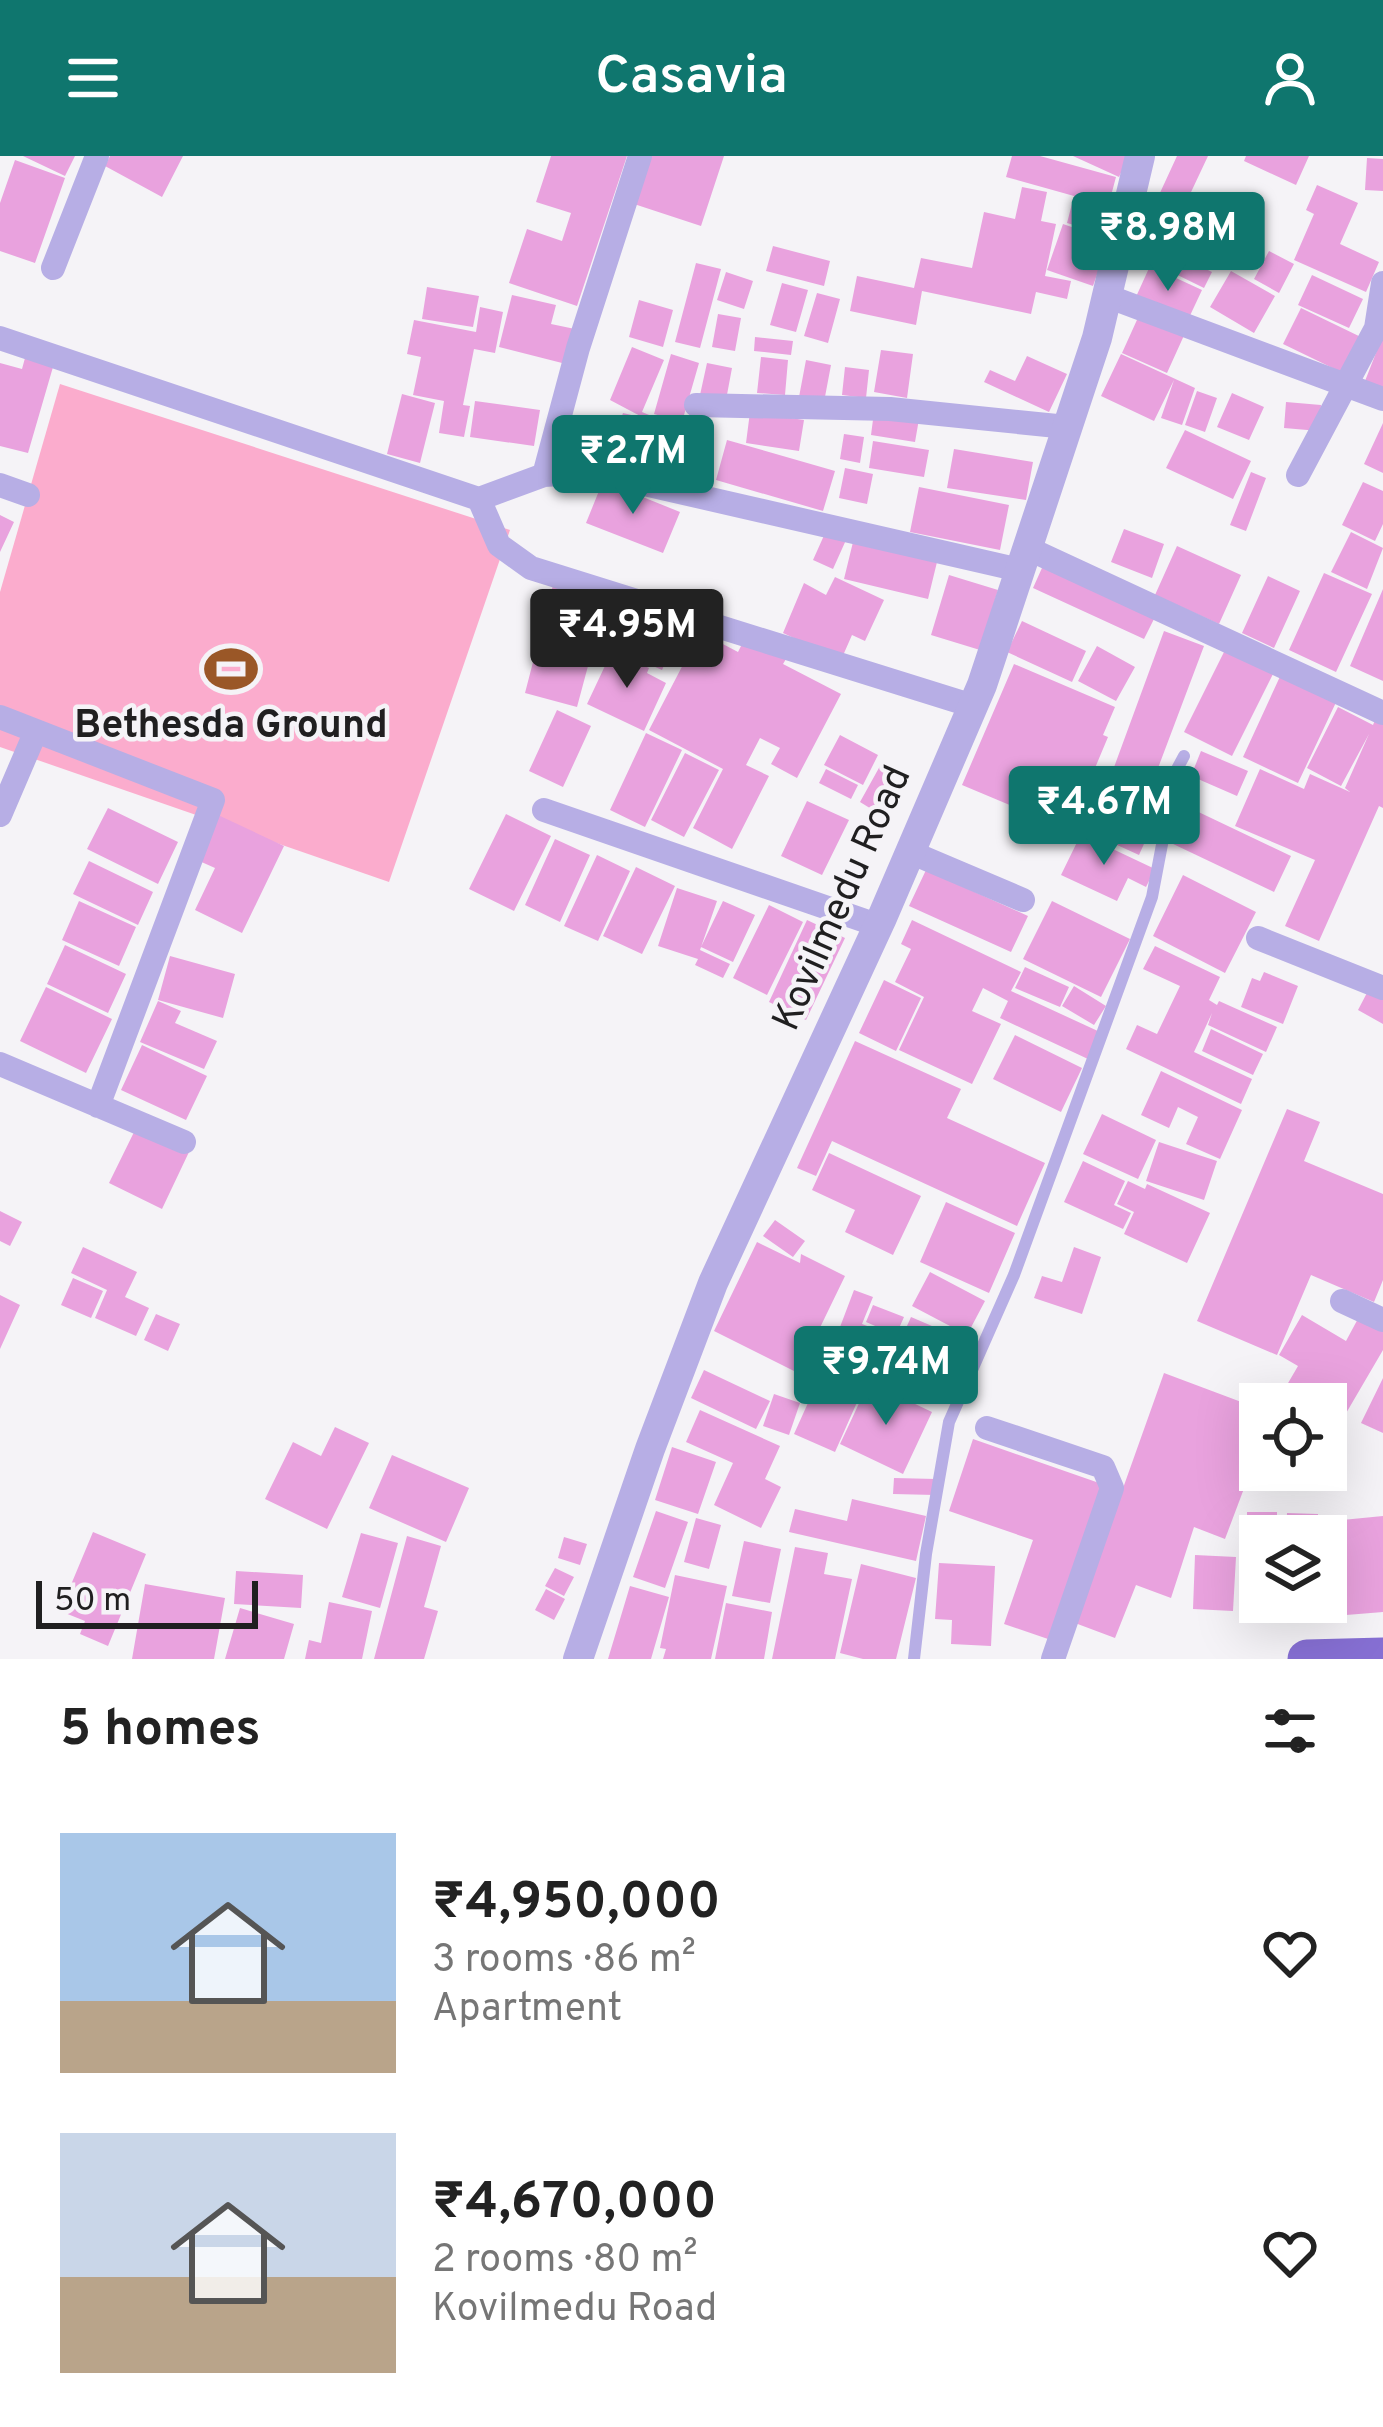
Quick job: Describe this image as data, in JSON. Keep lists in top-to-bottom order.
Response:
{
  "streets": {
    "street": ["Kovilmedu Road"]
  },
  "places": {
    "sports": ["Bethesda Ground"]
  },
  "scale_bar": "50 m",
  "page": {
    "header": "Casavia",
    "price": [
      "₹8.98M",
      "₹2.7M",
      "₹4.95M",
      "₹4.67M",
      "₹9.74M"
    ],
    "scale": "50 m",
    "heading": "5 homes",
    "list": [
      {
        "name": "₹4,950,000",
        "note": "3 rooms · 86 m² · Apartment"
      },
      {
        "name": "₹4,670,000",
        "note": "2 rooms · 80 m² · Kovilmedu Road"
      }
    ]
  }
}
